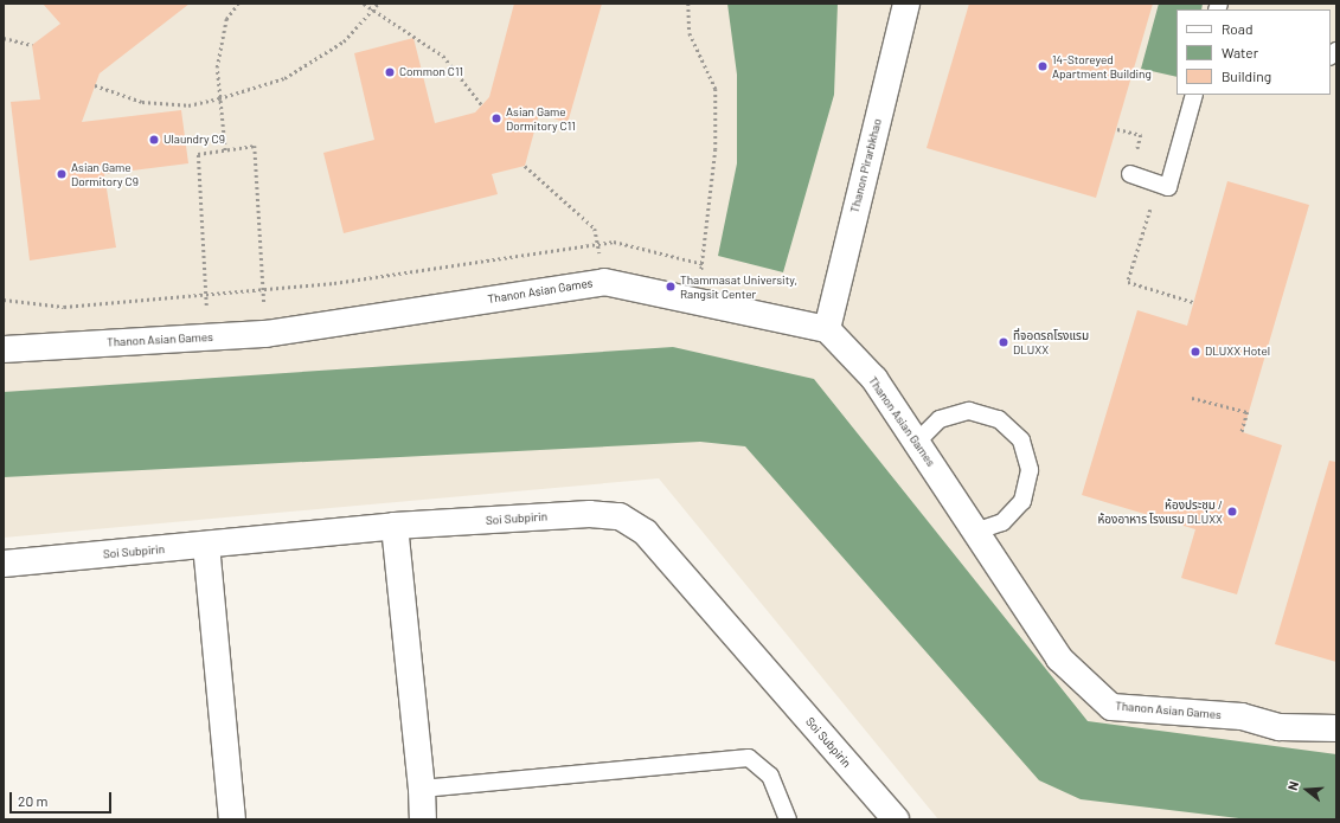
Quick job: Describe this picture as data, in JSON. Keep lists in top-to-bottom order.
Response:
{
  "streets": {
    "street": ["Thanon Pirarbkhao", "Thanon Asian Games", "Soi Subpirin"]
  },
  "crossings": [
    ["Thanon Pirarbkhao", "Thanon Asian Games"]
  ],
  "places": [
    "14-Storeyed Apartment Building",
    "Common C11",
    "Asian Game Dormitory C11",
    "Ulaundry C9",
    "Asian Game Dormitory C9",
    "Thammasat University, Rangsit Center",
    "ที่จอดรถโรงแรม DLUXX",
    "DLUXX Hotel",
    "ห้องประชุม / ห้องอาหาร โรงแรม DLUXX"
  ],
  "legend": ["Road", "Water", "Building"],
  "scale_bar": "20 m",
  "north": "left"
}
